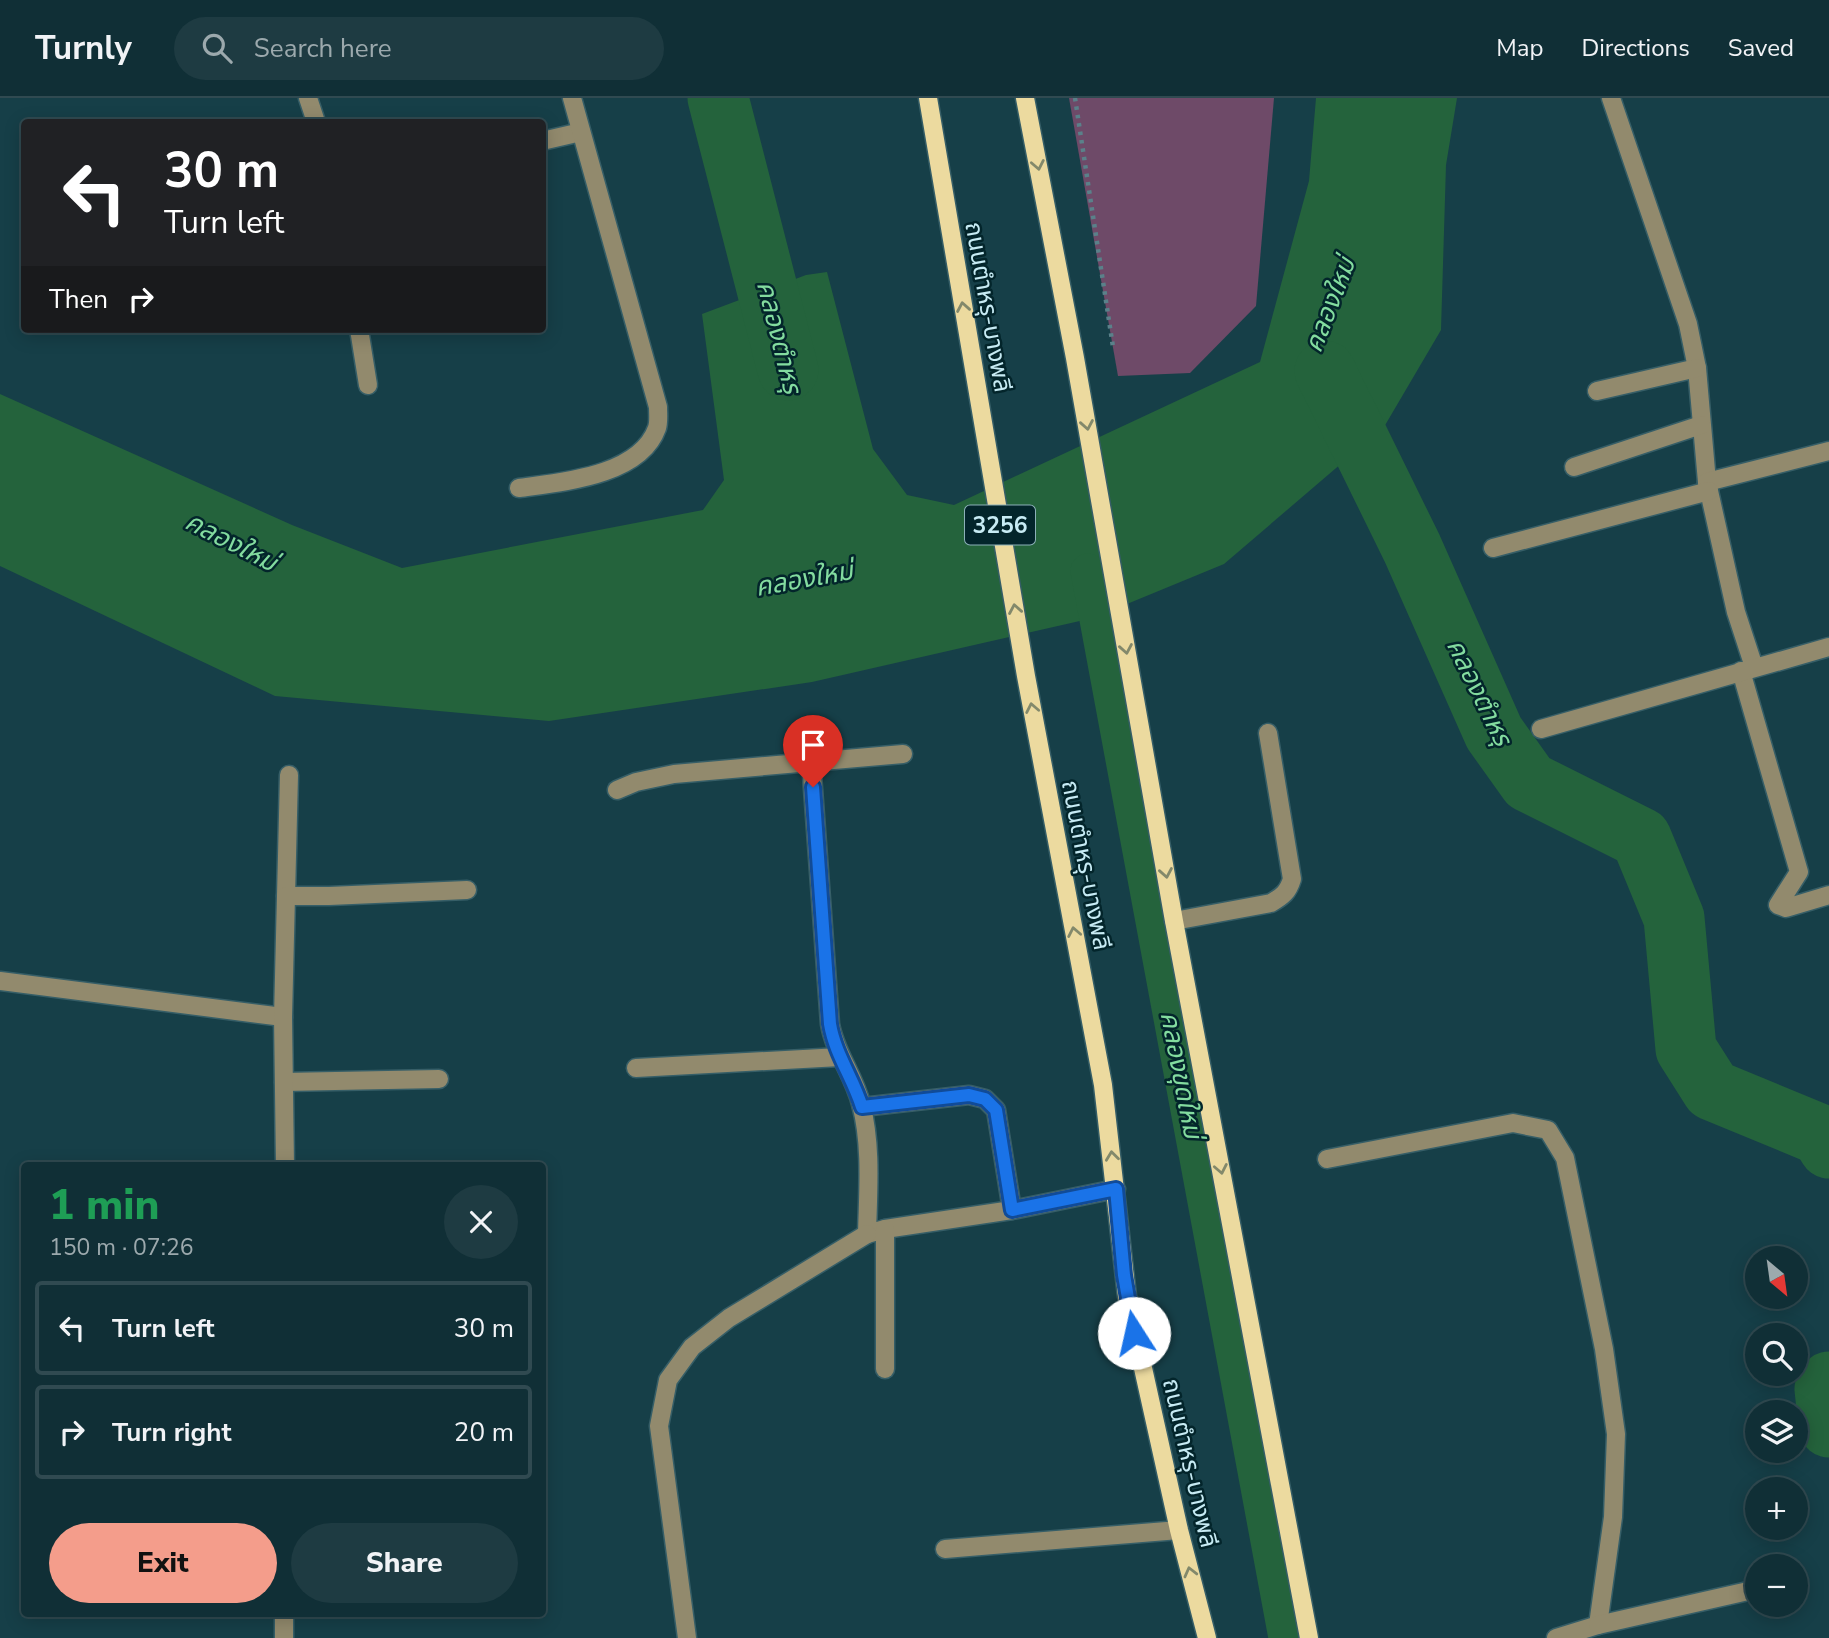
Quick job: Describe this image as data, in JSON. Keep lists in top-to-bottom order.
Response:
{
  "streets": {
    "main road": ["ถนนตำหรุ-บางพลี", "3256"]
  },
  "water": ["คลองใหม่", "คลองตำหรุ", "คลองขุดใหม่"],
  "north": "bottom right",
  "page": {
    "header": "Turnly",
    "search": "Search here",
    "nav": ["Map", "Directions", "Saved"],
    "turn": ["30 m", "Turn left"],
    "then": "Then",
    "heading": ["1 min", "150 m · 07:26"],
    "map_buttons": ["+", "−"],
    "list": [
      {
        "name": "Turn left",
        "value": "30 m"
      },
      {
        "name": "Turn right",
        "value": "20 m"
      }
    ],
    "buttons": ["Exit", "Share"]
  }
}
